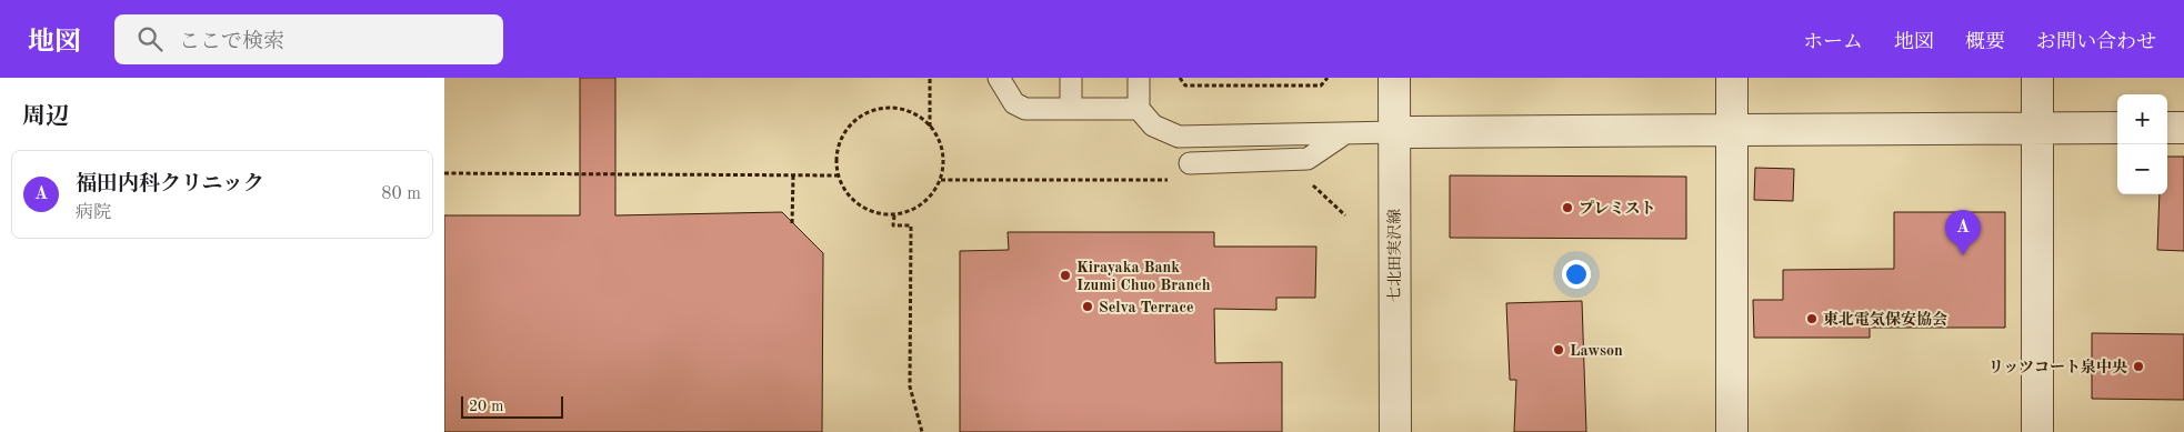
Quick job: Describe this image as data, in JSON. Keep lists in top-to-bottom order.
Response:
{
  "streets": {
    "street": ["七北田実沢線"]
  },
  "places": [
    "プレミスト",
    "Kirayaka Bank Izumi Chuo Branch",
    "Selva Terrace",
    "東北電気保安協会",
    "Lawson",
    "リッツコート泉中央"
  ],
  "scale_bar": "20 m",
  "page": {
    "header": "地図",
    "search": "ここで検索",
    "nav": [
      "ホーム",
      "地図",
      "概要",
      "お問い合わせ"
    ],
    "heading": "周辺",
    "map_buttons": ["+", "−"],
    "list": [
      {
        "mark": "A",
        "name": "福田内科クリニック",
        "note": "病院",
        "value": "80 m"
      }
    ],
    "pins": "A",
    "scale": "20 m"
  }
}
